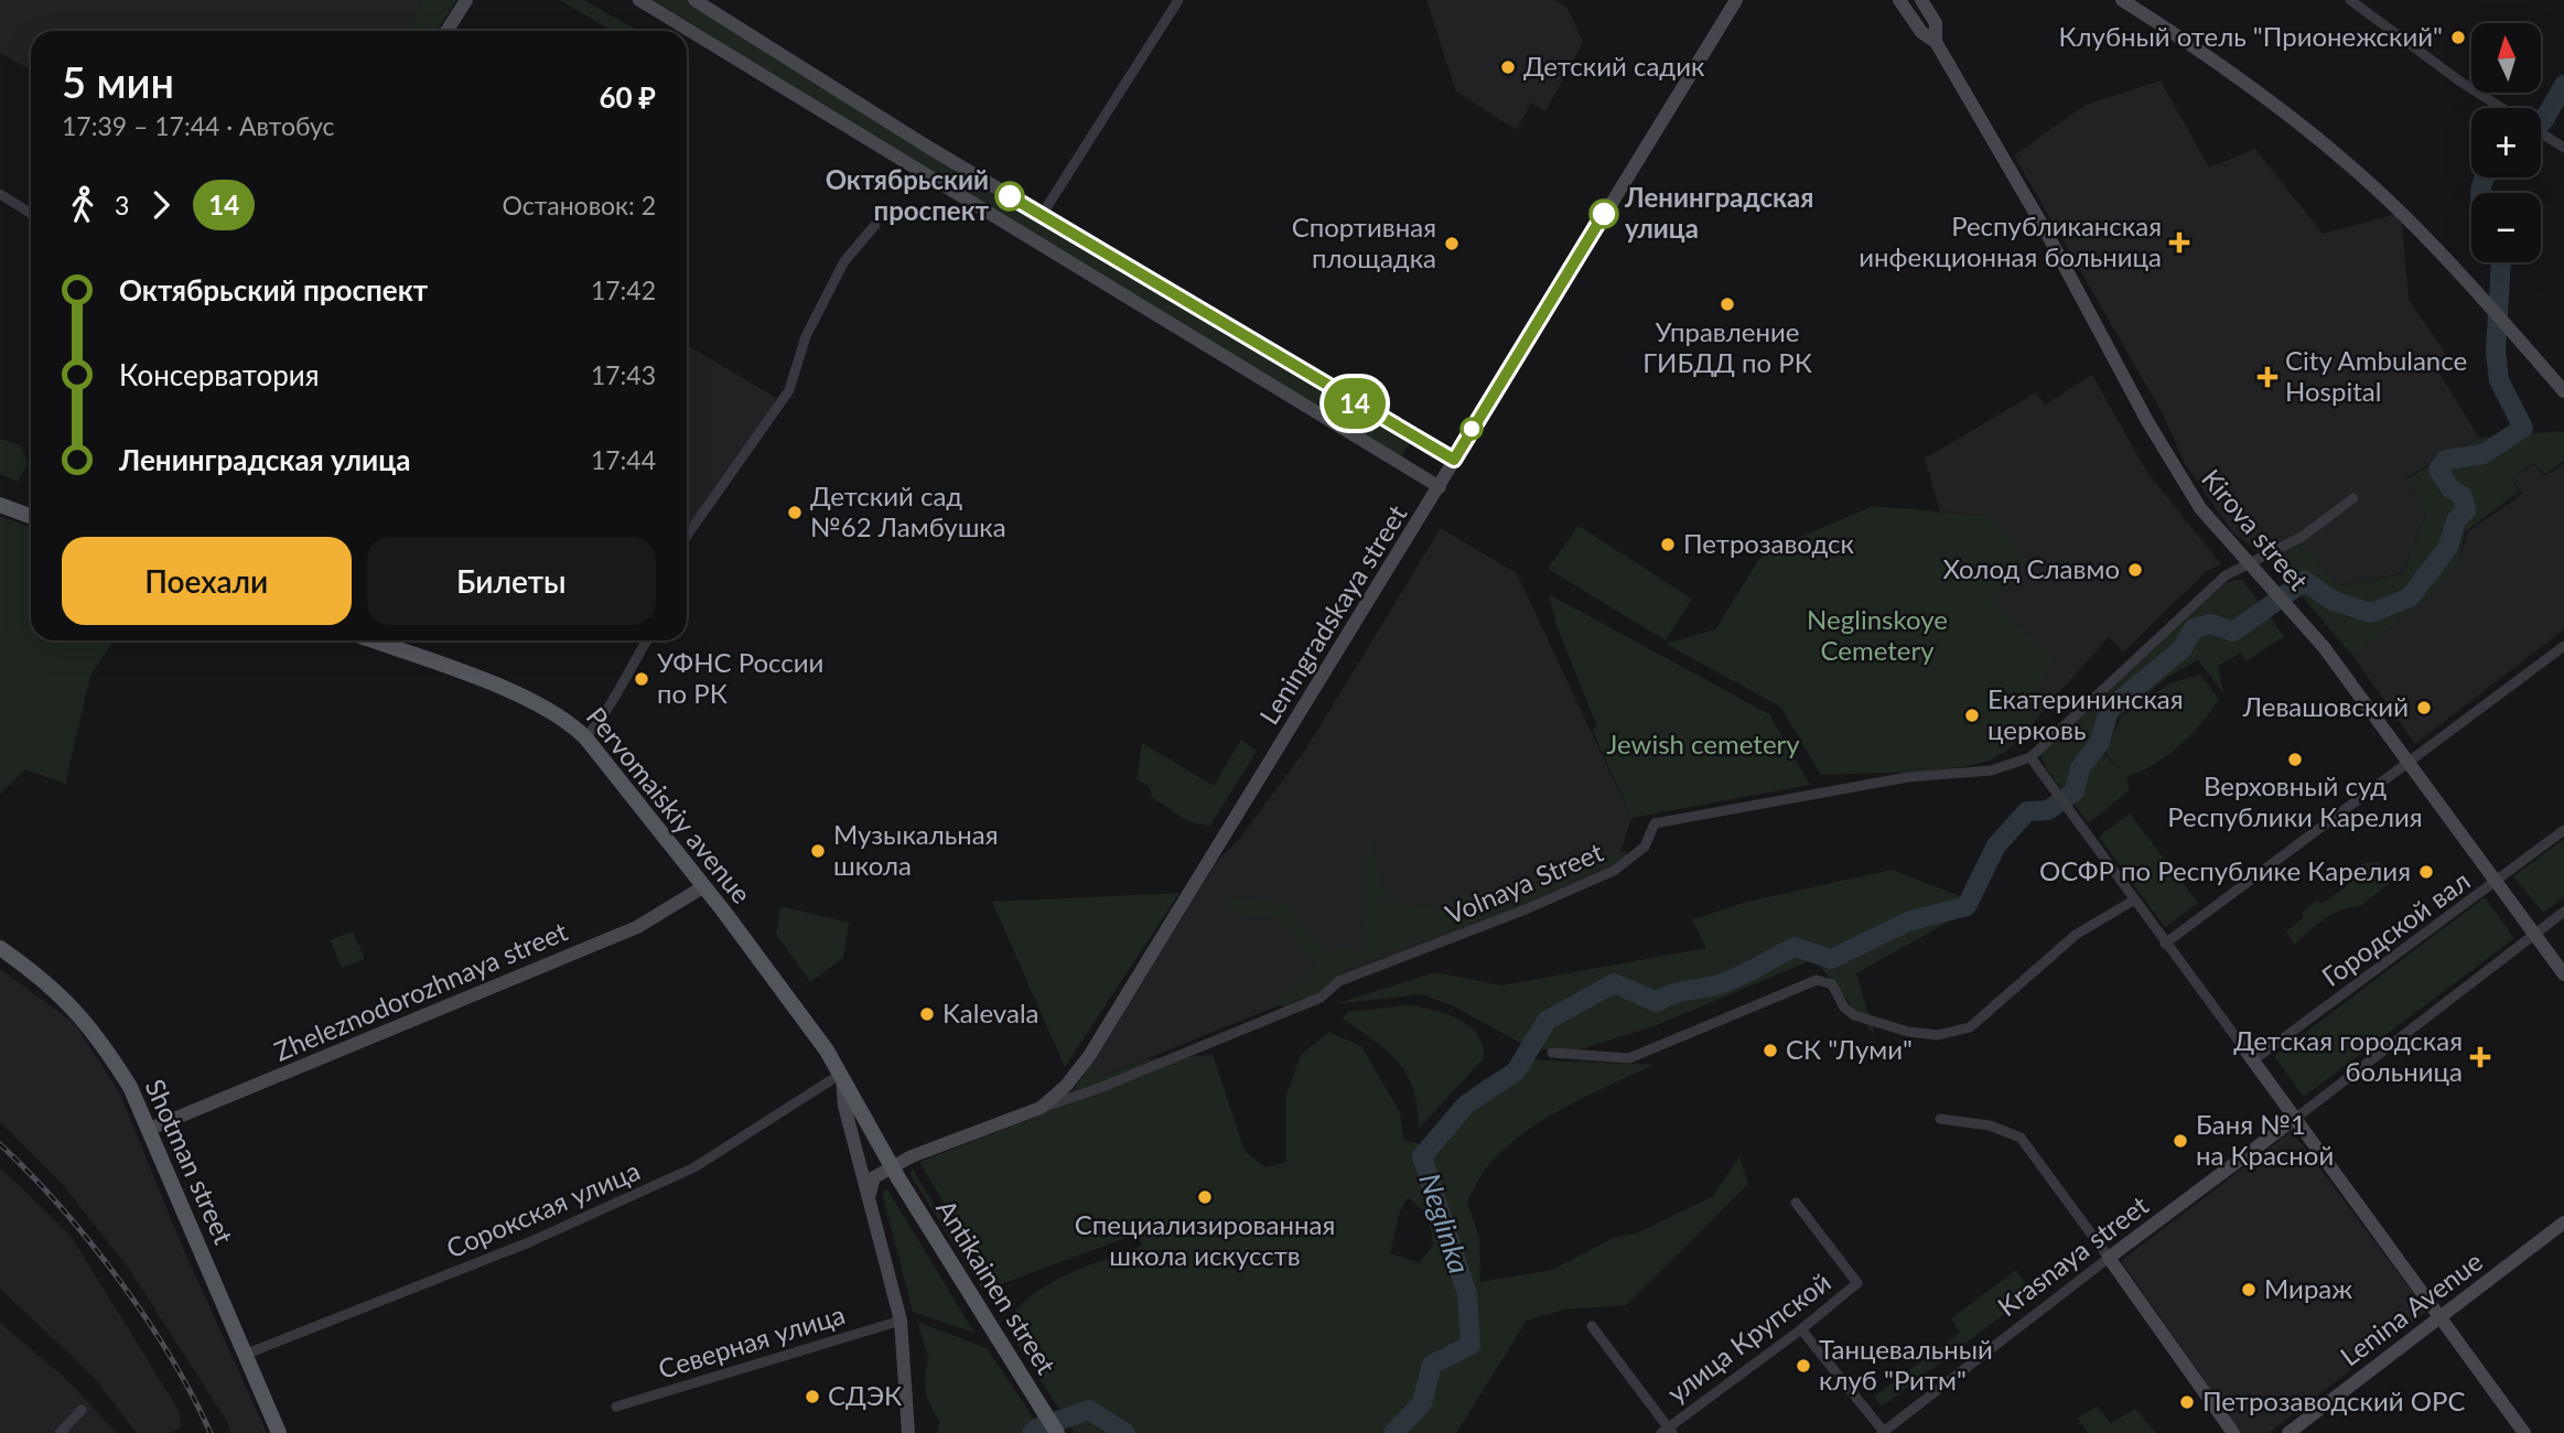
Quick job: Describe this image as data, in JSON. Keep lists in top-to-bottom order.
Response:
{
  "streets": {
    "main road": [
      "Kirova street",
      "Leningradskaya street",
      "Pervomaiskiy avenue",
      "Zheleznodorozhnaya street",
      "Shotman street",
      "Krasnaya street",
      "Antikainen street",
      "Lenina Avenue"
    ],
    "street": [
      "Volnaya Street",
      "Городской вал",
      "Сорокская улица",
      "улица Крупской",
      "Северная улица"
    ]
  },
  "crossings": [
    ["Kirova street", "Volnaya Street"],
    ["Kirova street", "Городской вал"],
    ["Leningradskaya street", "Pervomaiskiy avenue"],
    ["Leningradskaya street", "Volnaya Street"],
    ["Leningradskaya street", "Antikainen street"],
    ["Pervomaiskiy avenue", "Zheleznodorozhnaya street"],
    ["Pervomaiskiy avenue", "Сорокская улица"],
    ["Pervomaiskiy avenue", "Antikainen street"],
    ["Zheleznodorozhnaya street", "Shotman street"],
    ["Shotman street", "Сорокская улица"]
  ],
  "water": ["Neglinka"],
  "parks": ["Neglinskoye Cemetery", "Jewish cemetery"],
  "places": {
    "other": [
      "Клубный отель \"Прионежский\"",
      "Детский садик",
      "Октябрьский проспект",
      "Ленинградская улица",
      "Спортивная площадка",
      "Управление ГИБДД по РК",
      "Детский сад №62 Ламбушка",
      "Петрозаводск",
      "Холод Славмо",
      "УФНС России по РК",
      "Левашовский",
      "Екатерининская церковь",
      "Верховный суд Республики Карелия",
      "Музыкальная школа",
      "ОСФР по Республике Карелия",
      "Kalevala",
      "СК \"Луми\"",
      "Баня №1 на Красной",
      "Специализированная школа искусств",
      "Мираж",
      "Танцевальный клуб \"Ритм\"",
      "СДЭК",
      "Петрозаводский ОРС"
    ],
    "health": ["Республиканская инфекционная больница", "City Ambulance Hospital", "Детская городская больница"]
  },
  "lines": ["bus line 14"],
  "north": "top",
  "page": {
    "on_map": "14",
    "map_buttons": ["+", "−"],
    "heading": ["5 мин", "17:39 – 17:44 · Автобус", "60 ₽"],
    "legs": ["3", "14", "Остановок: 2"],
    "list": [
      {
        "name": "Октябрьский проспект",
        "value": "17:42"
      },
      {
        "name": "Консерватория",
        "value": "17:43"
      },
      {
        "name": "Ленинградская улица",
        "value": "17:44"
      }
    ],
    "buttons": ["Поехали", "Билеты"]
  }
}
